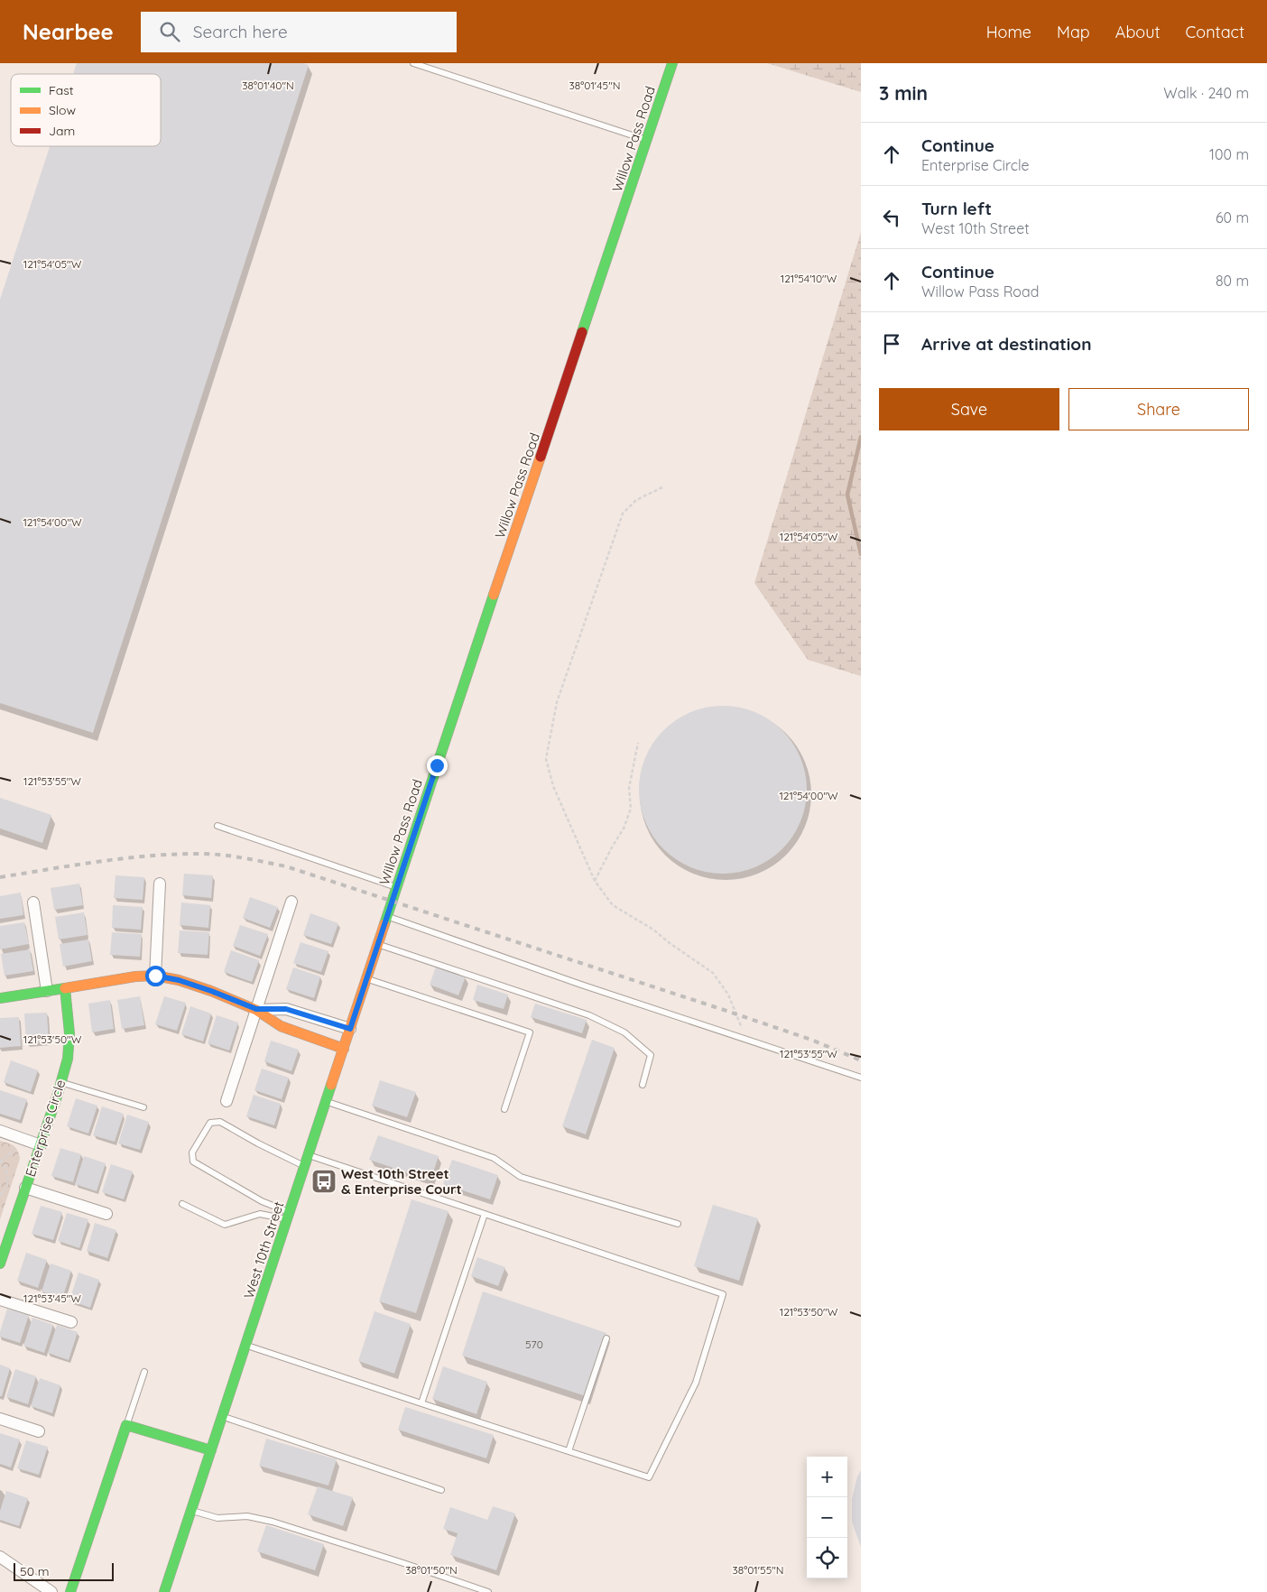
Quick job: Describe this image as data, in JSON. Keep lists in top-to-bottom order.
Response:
{
  "streets": {
    "main road": ["Willow Pass Road", "Enterprise Circle", "West 10th Street"]
  },
  "crossings": [
    ["Willow Pass Road", "West 10th Street"]
  ],
  "places": {
    "bus stop": ["West 10th Street & Enterprise Court"]
  },
  "house_numbers": ["570"],
  "legend": ["Fast", "Slow", "Jam"],
  "scale_bar": "50 m",
  "page": {
    "header": "Nearbee",
    "search": "Search here",
    "nav": [
      "Home",
      "Map",
      "About",
      "Contact"
    ],
    "heading": ["3 min", "Walk · 240 m"],
    "list": [
      ["Continue", "Enterprise Circle", "100 m"],
      ["Turn left", "West 10th Street", "60 m"],
      ["Continue", "Willow Pass Road", "80 m"],
      "Arrive at destination"
    ],
    "buttons": ["Save", "Share"],
    "map_buttons": ["+", "−"],
    "scale": "50 m"
  },
  "coordinates": [
    "38°01'40\"N",
    "38°01'45\"N",
    "121°54'05\"W",
    "121°54'10\"W",
    "121°54'00\"W",
    "121°53'55\"W",
    "121°53'50\"W",
    "121°53'45\"W",
    "38°01'50\"N",
    "38°01'55\"N"
  ]
}
